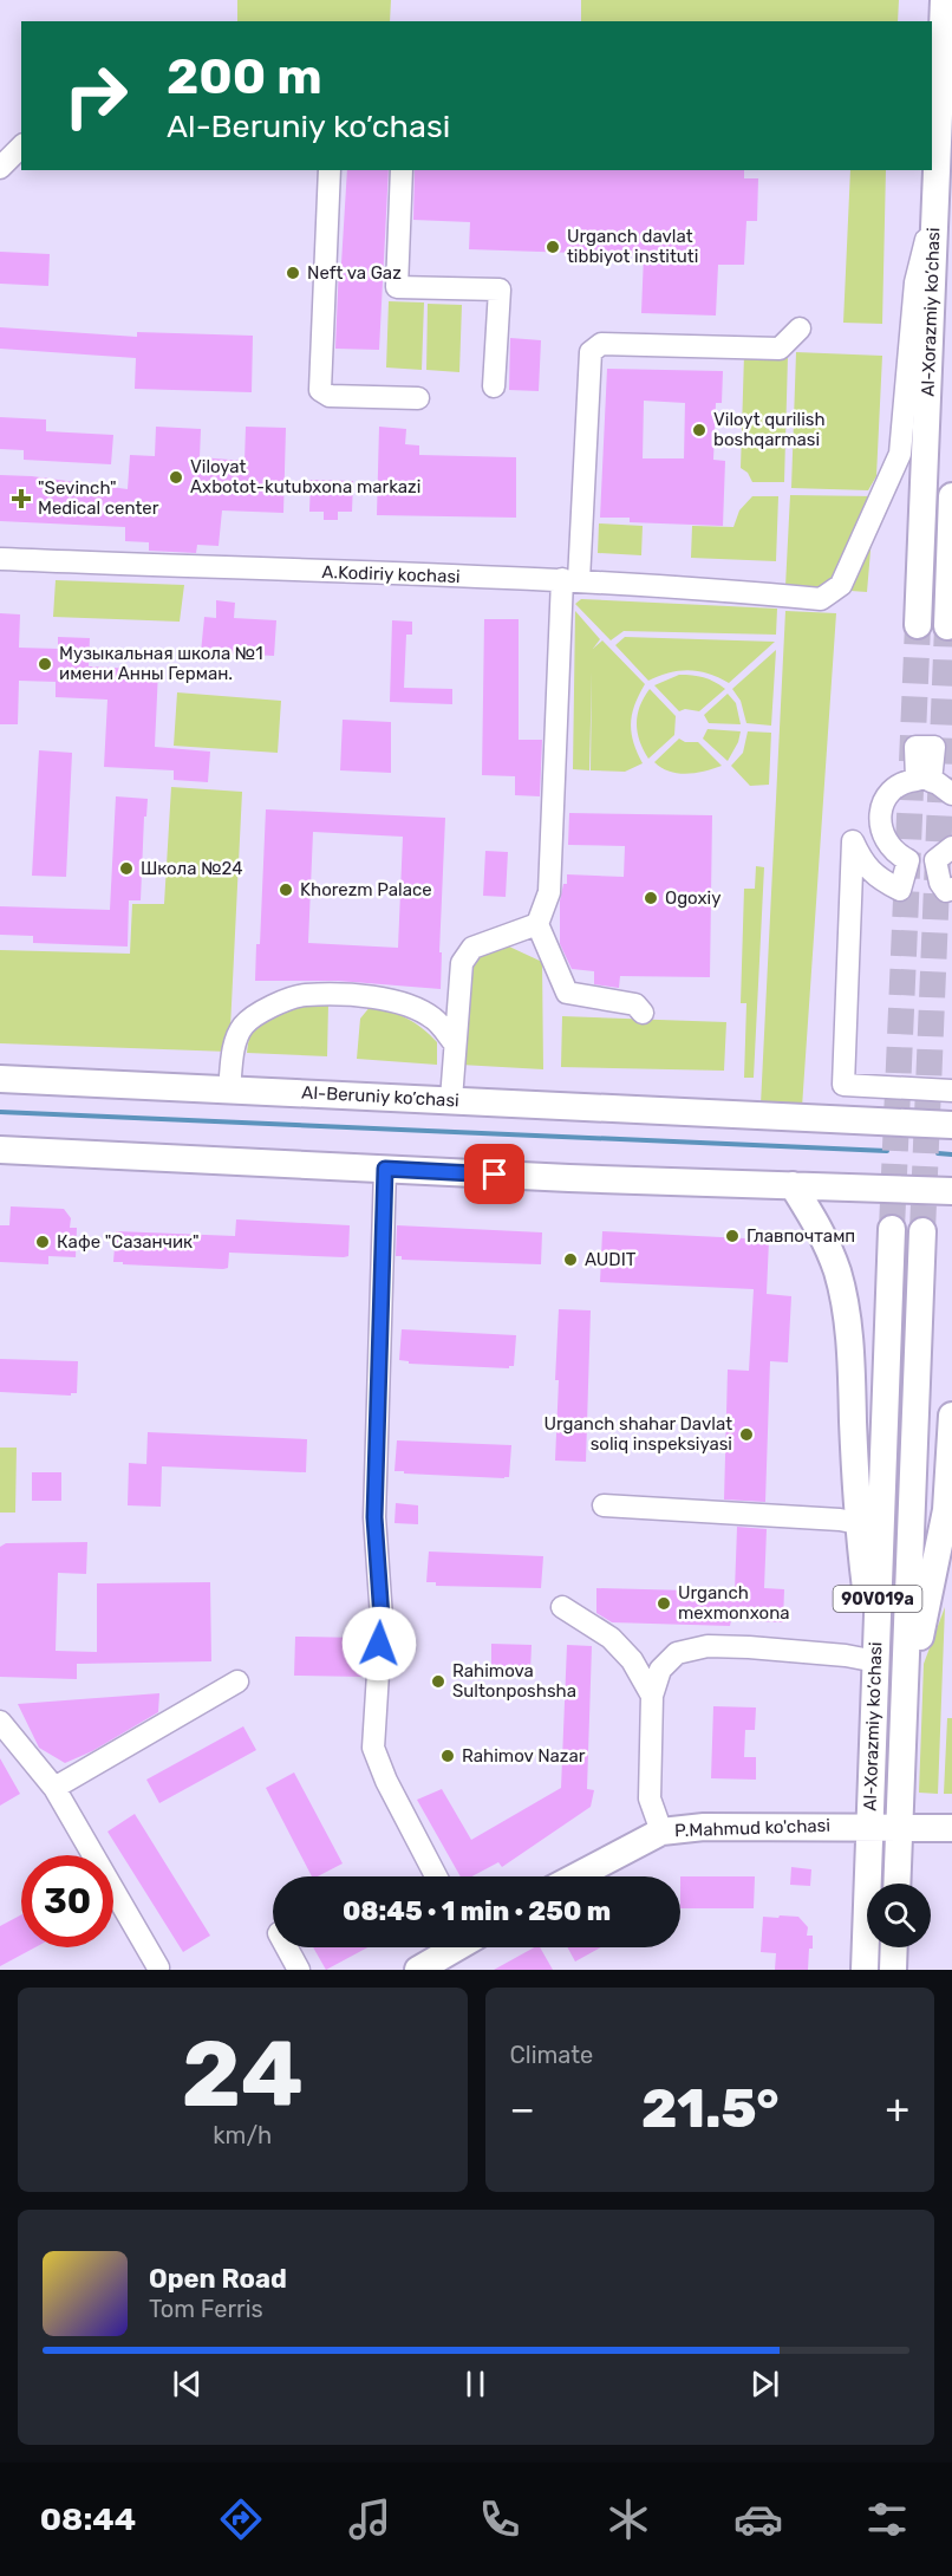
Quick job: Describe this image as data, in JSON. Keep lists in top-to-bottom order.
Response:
{
  "streets": {
    "main road": [
      "Al-Xorazmiy ko’chasi",
      "Al-Beruniy ko’chasi",
      "90V019a",
      "P.Mahmud ko'chasi"
    ],
    "street": ["A.Kodiriy kochasi"]
  },
  "crossings": [
    ["Al-Xorazmiy ko’chasi", "A.Kodiriy kochasi"],
    ["Al-Xorazmiy ko’chasi", "P.Mahmud ko'chasi"]
  ],
  "places": {
    "other": [
      "Urganch davlat tibbiyot instituti",
      "Neft va Gaz",
      "Viloyt qurilish boshqarmasi",
      "Viloyat Axbotot-kutubxona markazi",
      "Музыкальная школа №1 имени Анны Герман.",
      "Школа №24",
      "Khorezm Palace",
      "Ogoxiy",
      "Главпочтамп",
      "Кафе \"Сазанчик\"",
      "AUDIT",
      "Urganch shahar Davlat soliq inspeksiyasi",
      "Urganch mexmonxona",
      "Rahimova Sultonposhsha",
      "Rahimov Nazar"
    ],
    "health": ["\"Sevinch\" Medical center"]
  },
  "page": {
    "turn": ["200 m", "Al-Beruniy ko’chasi"],
    "limit": "30",
    "trip": "08:45 · 1 min · 250 m",
    "tile": [
      ["24", "km/h"],
      "Climate"
    ],
    "heat": ["−", "21.5°", "+"],
    "song": ["Open Road", "Tom Ferris"],
    "tabs": "08:44"
  }
}
